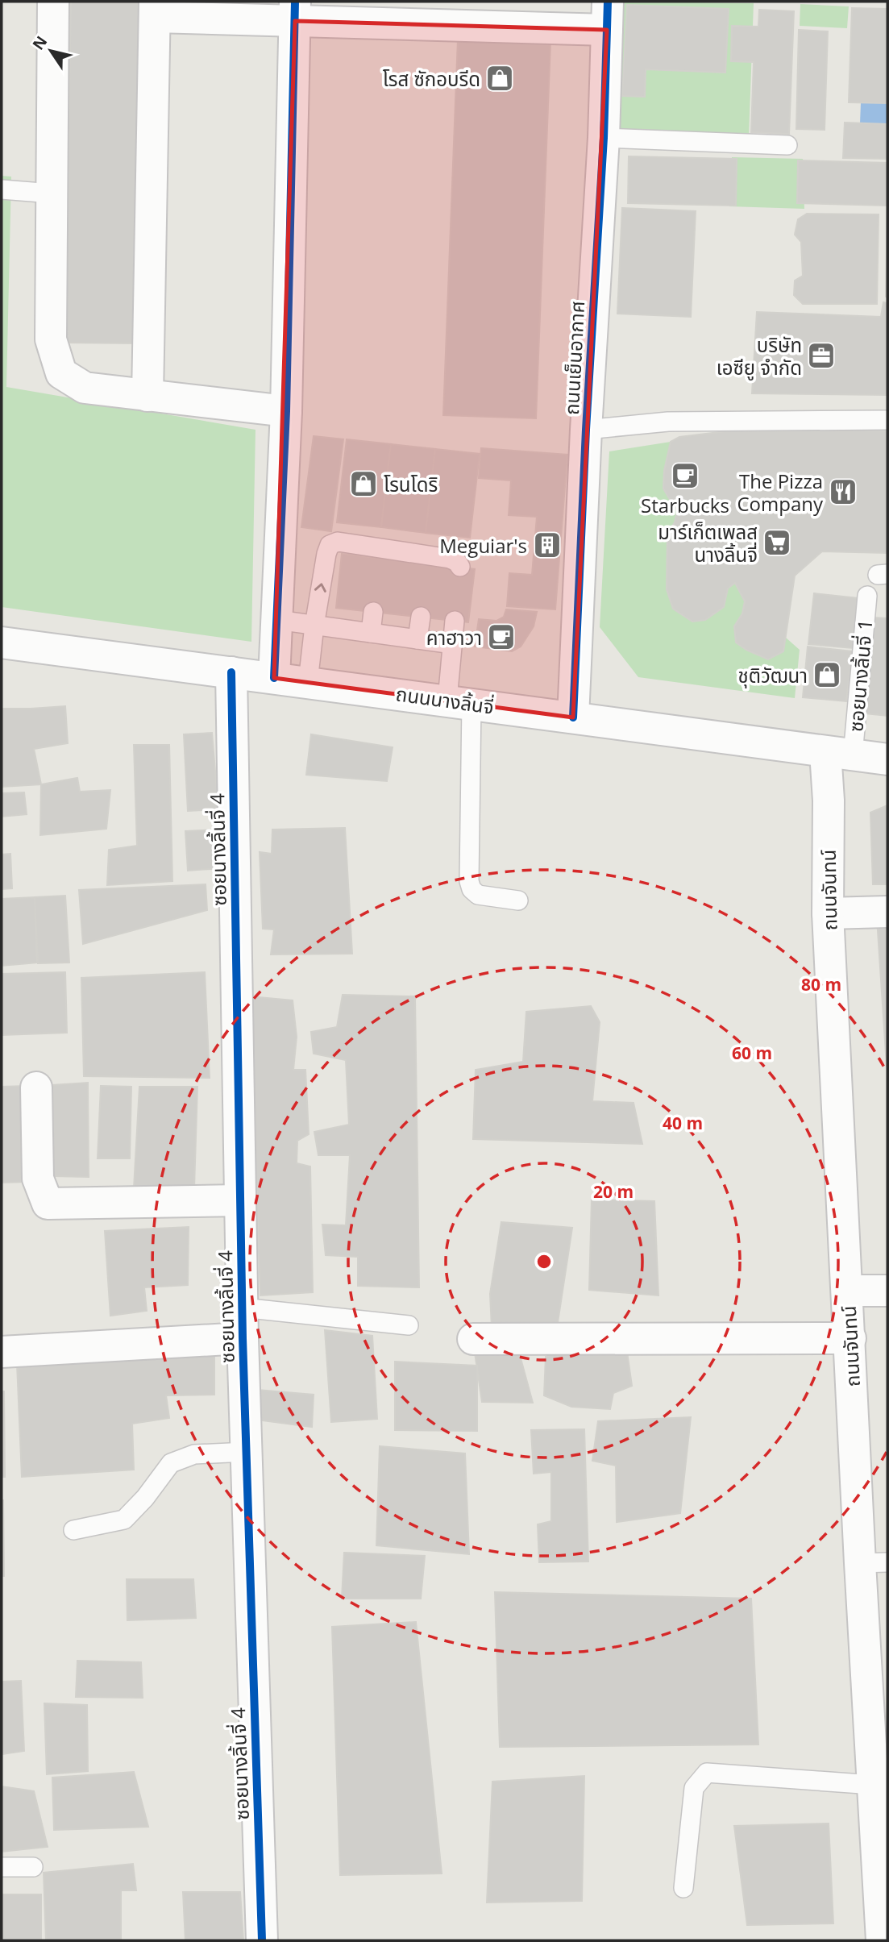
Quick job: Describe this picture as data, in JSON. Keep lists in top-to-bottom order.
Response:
{
  "streets": {
    "street": [
      "ถนนเย็นอากาศ",
      "ถนนนางลิ้นจี่",
      "ซอยนางลิ้นจี่ 4",
      "ถนนจันทน์"
    ],
    "lane": ["ซอยนางลิ้นจี่ 1"]
  },
  "crossings": [
    ["ถนนเย็นอากาศ", "ถนนนางลิ้นจี่"],
    ["ซอยนางลิ้นจี่ 1", "ถนนนางลิ้นจี่"],
    ["ซอยนางลิ้นจี่ 1", "ถนนจันทน์"],
    ["ถนนนางลิ้นจี่", "ซอยนางลิ้นจี่ 4"],
    ["ถนนนางลิ้นจี่", "ถนนจันทน์"]
  ],
  "places": {
    "shop": ["โรส ซักอบรีด", "โรนโดริ", "ชุติวัฒนา"],
    "office": ["บริษัท เอซียู จำกัด"],
    "cafe": ["Starbucks", "คาฮาวา"],
    "restaurant": ["The Pizza Company"],
    "supermarket": ["มาร์เก็ตเพลส นางลิ้นจี่"],
    "building": ["Meguiar's"]
  },
  "north": "top left",
  "rings": [
    "80 m",
    "60 m",
    "40 m",
    "20 m"
  ]
}
